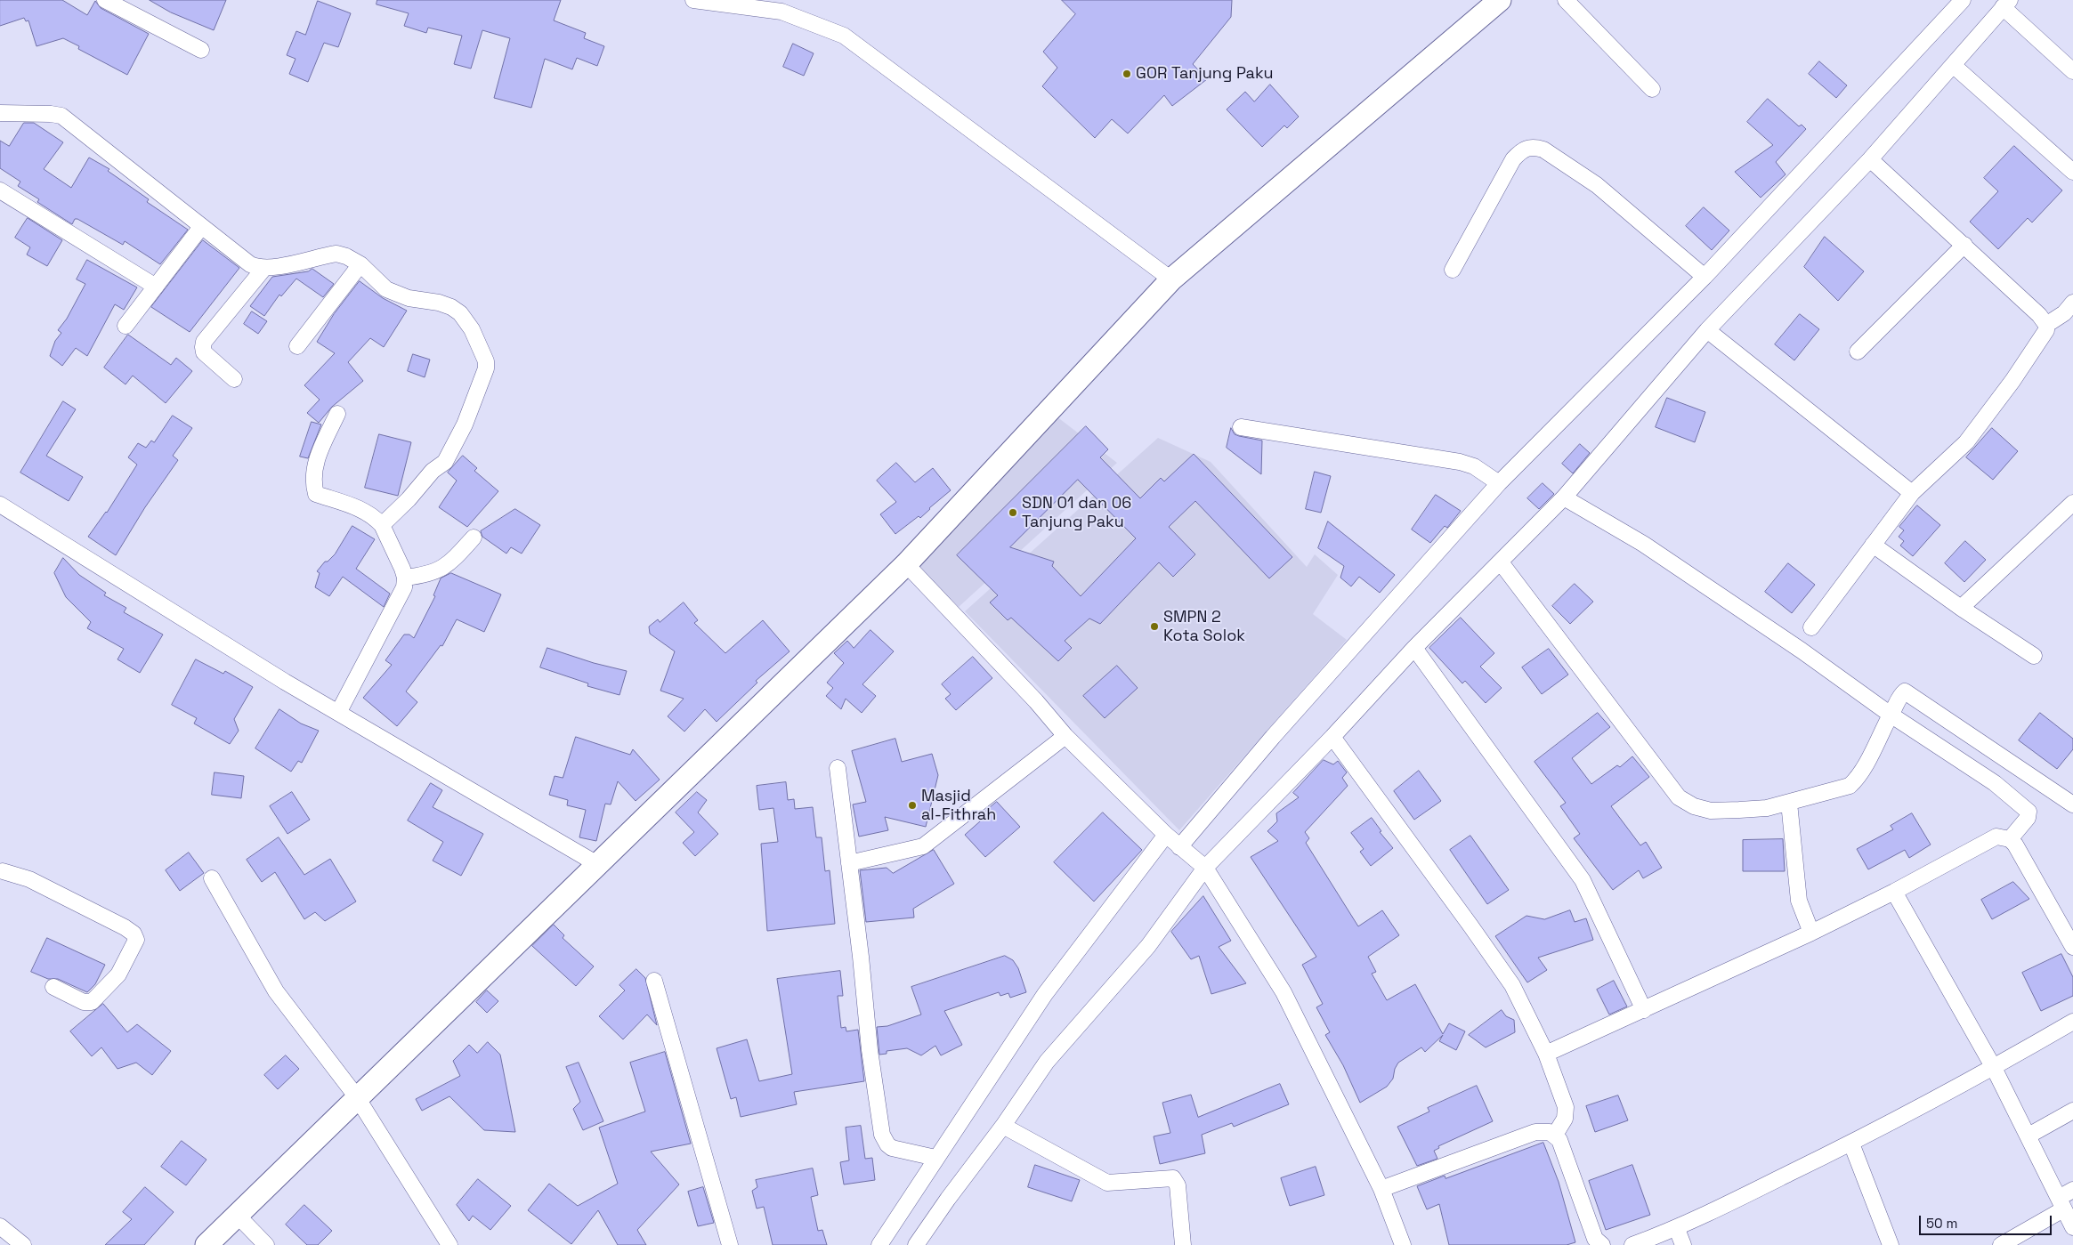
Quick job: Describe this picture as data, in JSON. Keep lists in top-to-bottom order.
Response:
{
  "places": [
    "GOR Tanjung Paku",
    "SDN 01 dan 06 Tanjung Paku",
    "SMPN 2 Kota Solok",
    "Masjid al-Fithrah"
  ],
  "scale_bar": "50 m"
}
